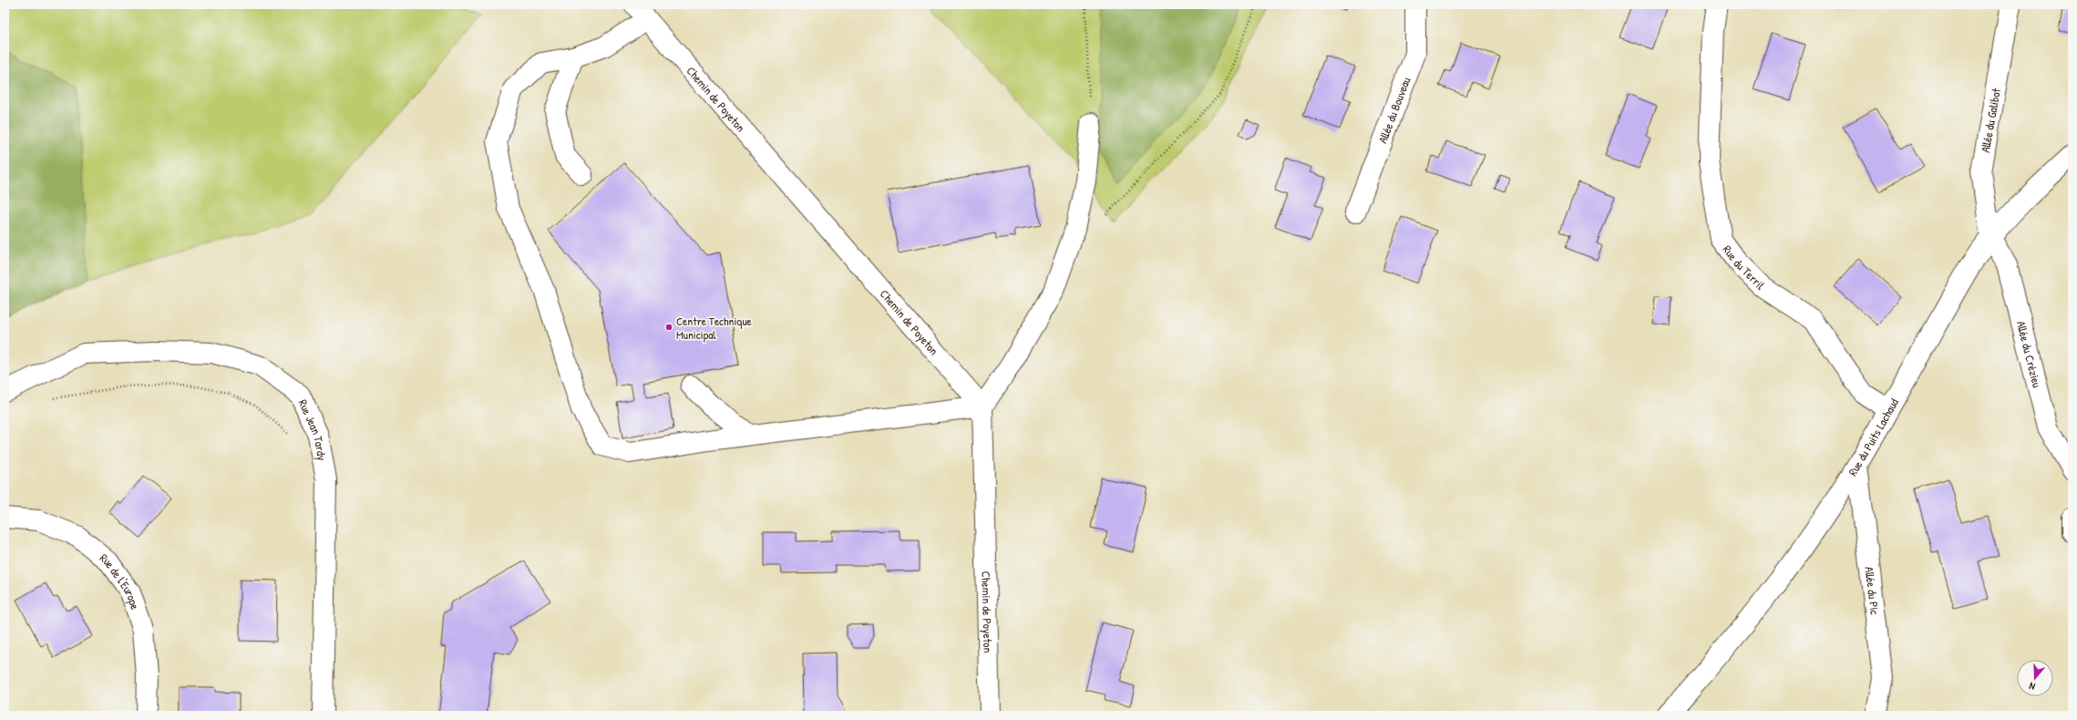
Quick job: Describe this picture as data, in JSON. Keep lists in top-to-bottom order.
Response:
{
  "streets": {
    "street": [
      "Chemin de Poyeton",
      "Allée du Bouveau",
      "Allée du Galibot",
      "Rue du Terril",
      "Allée du Crézieu",
      "Rue Jean Tardy",
      "Rue du Puits Lachaud",
      "Rue de l'Europe",
      "Allée du Pic"
    ]
  },
  "crossings": [
    ["Allée du Galibot", "Allée du Crézieu"],
    ["Allée du Galibot", "Rue du Puits Lachaud"],
    ["Rue du Terril", "Rue du Puits Lachaud"],
    ["Allée du Crézieu", "Rue du Puits Lachaud"],
    ["Rue du Puits Lachaud", "Allée du Pic"]
  ],
  "places": ["Centre Technique Municipal"],
  "north": "bottom"
}
